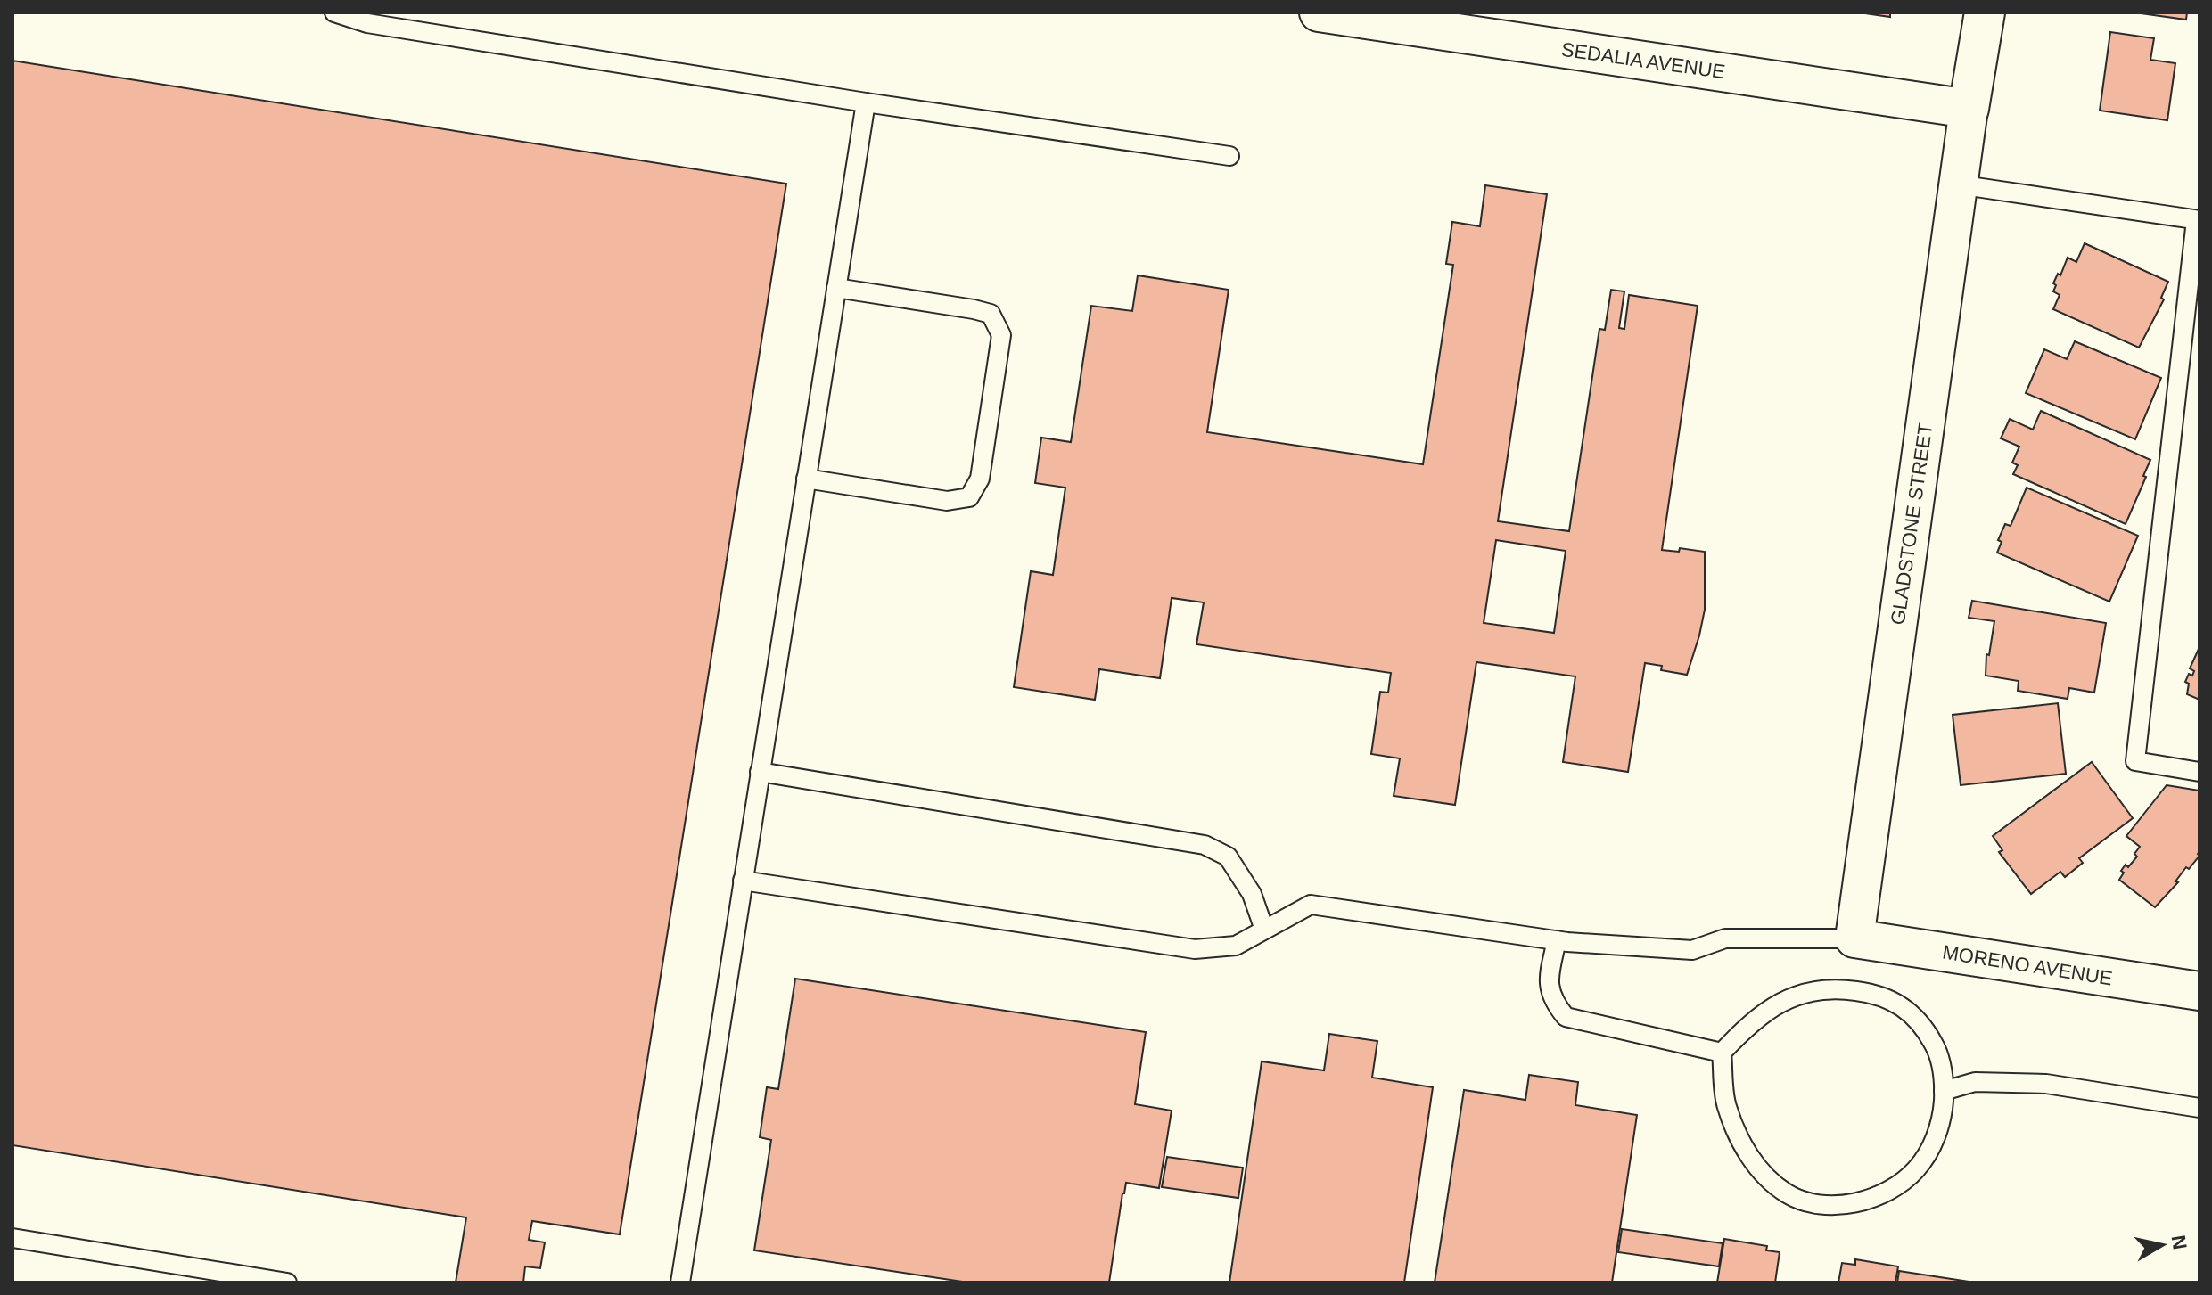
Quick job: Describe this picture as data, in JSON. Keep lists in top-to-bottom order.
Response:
{
  "streets": {
    "street": ["SEDALIA AVENUE", "GLADSTONE STREET", "MORENO AVENUE"]
  },
  "crossings": [
    ["SEDALIA AVENUE", "GLADSTONE STREET"],
    ["GLADSTONE STREET", "MORENO AVENUE"]
  ],
  "north": "right"
}
